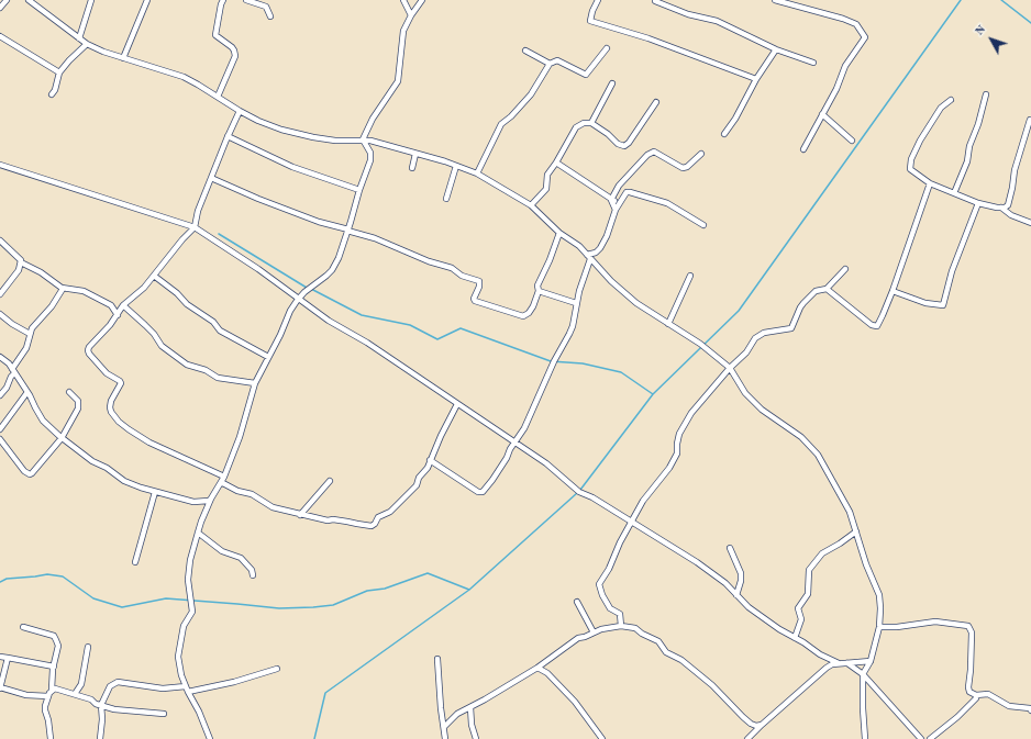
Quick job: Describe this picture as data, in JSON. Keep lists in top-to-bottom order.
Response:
{
  "north": "top left"
}
